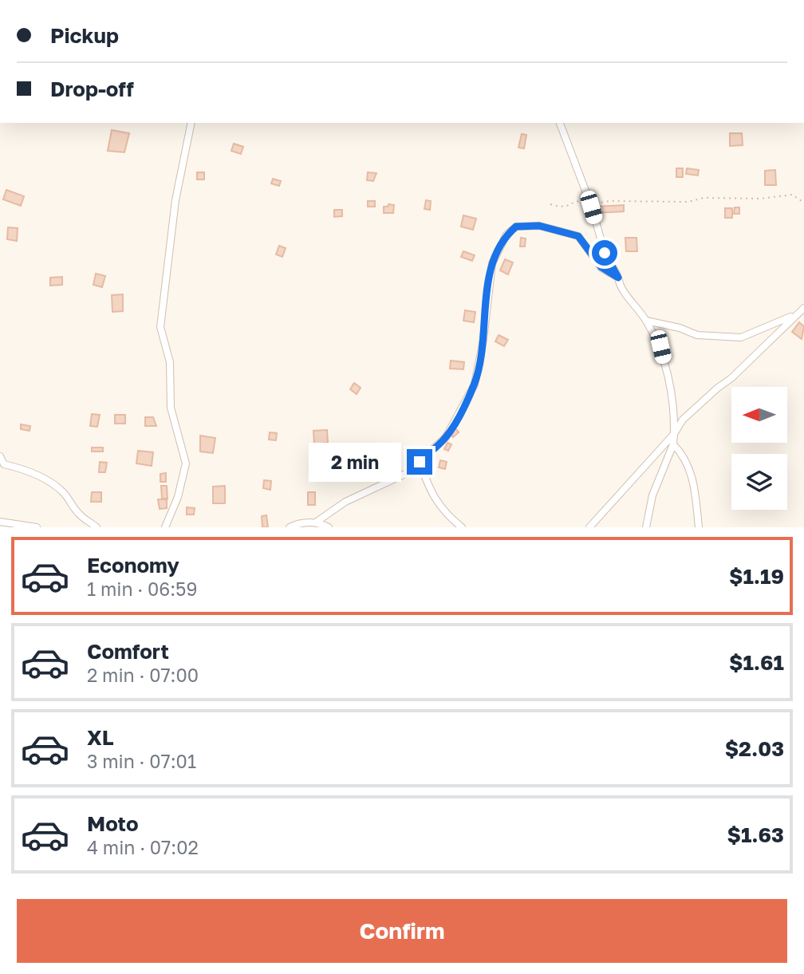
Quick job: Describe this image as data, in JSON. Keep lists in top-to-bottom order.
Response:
{
  "north": "left",
  "page": {
    "banner": ["Pickup", "Drop-off"],
    "bubble": "2 min",
    "list": [
      {
        "name": "Economy",
        "note": "1 min · 06:59",
        "value": "$1.19"
      },
      {
        "name": "Comfort",
        "note": "2 min · 07:00",
        "value": "$1.61"
      },
      {
        "name": "XL",
        "note": "3 min · 07:01",
        "value": "$2.03"
      },
      {
        "name": "Moto",
        "note": "4 min · 07:02",
        "value": "$1.63"
      }
    ],
    "buttons": "Confirm"
  }
}
